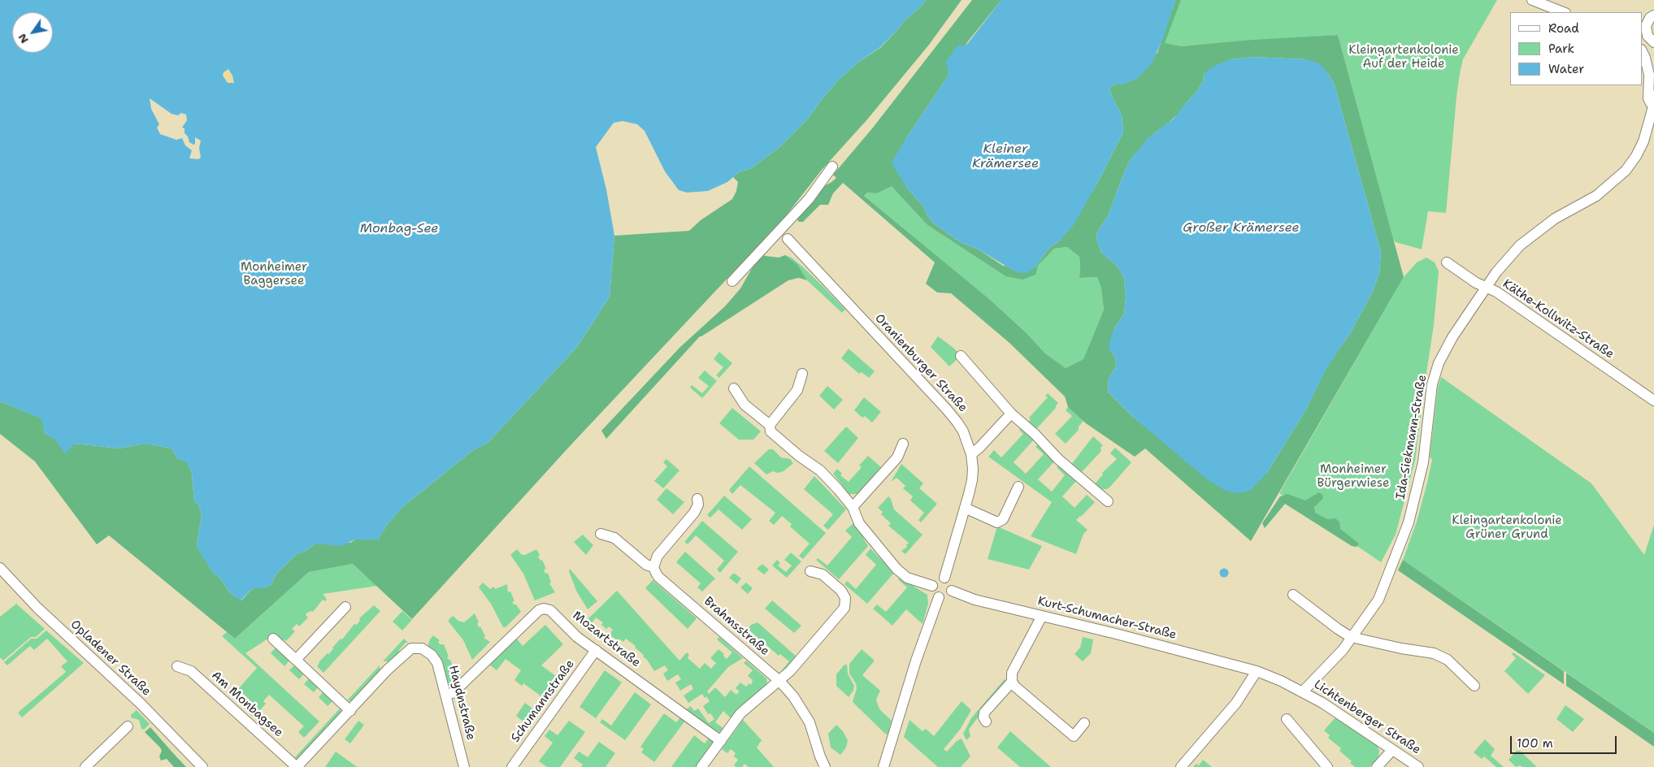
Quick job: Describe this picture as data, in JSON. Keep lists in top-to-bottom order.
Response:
{
  "streets": {
    "street": [
      "Käthe-Kollwitz-Straße",
      "Oranienburger Straße",
      "Ida-Siekmann-Straße",
      "Kurt-Schumacher-Straße",
      "Brahmsstraße",
      "Mozartstraße",
      "Opladener Straße",
      "Schumannstraße",
      "Haydnstraße",
      "Am Monbagsee",
      "Lichtenberger Straße"
    ]
  },
  "crossings": [
    ["Käthe-Kollwitz-Straße", "Ida-Siekmann-Straße"],
    ["Oranienburger Straße", "Kurt-Schumacher-Straße"],
    ["Ida-Siekmann-Straße", "Lichtenberger Straße"],
    ["Kurt-Schumacher-Straße", "Lichtenberger Straße"],
    ["Mozartstraße", "Schumannstraße"],
    ["Mozartstraße", "Haydnstraße"]
  ],
  "water": ["Kleiner Krämersee", "Großer Krämersee", "Monbag-See"],
  "parks": [
    "Kleingartenkolonie Auf der Heide",
    "Monheimer Baggersee",
    "Monheimer Bürgerwiese",
    "Kleingartenkolonie Grüner Grund"
  ],
  "legend": ["Road", "Park", "Water"],
  "scale_bar": "100 m",
  "north": "bottom left"
}
